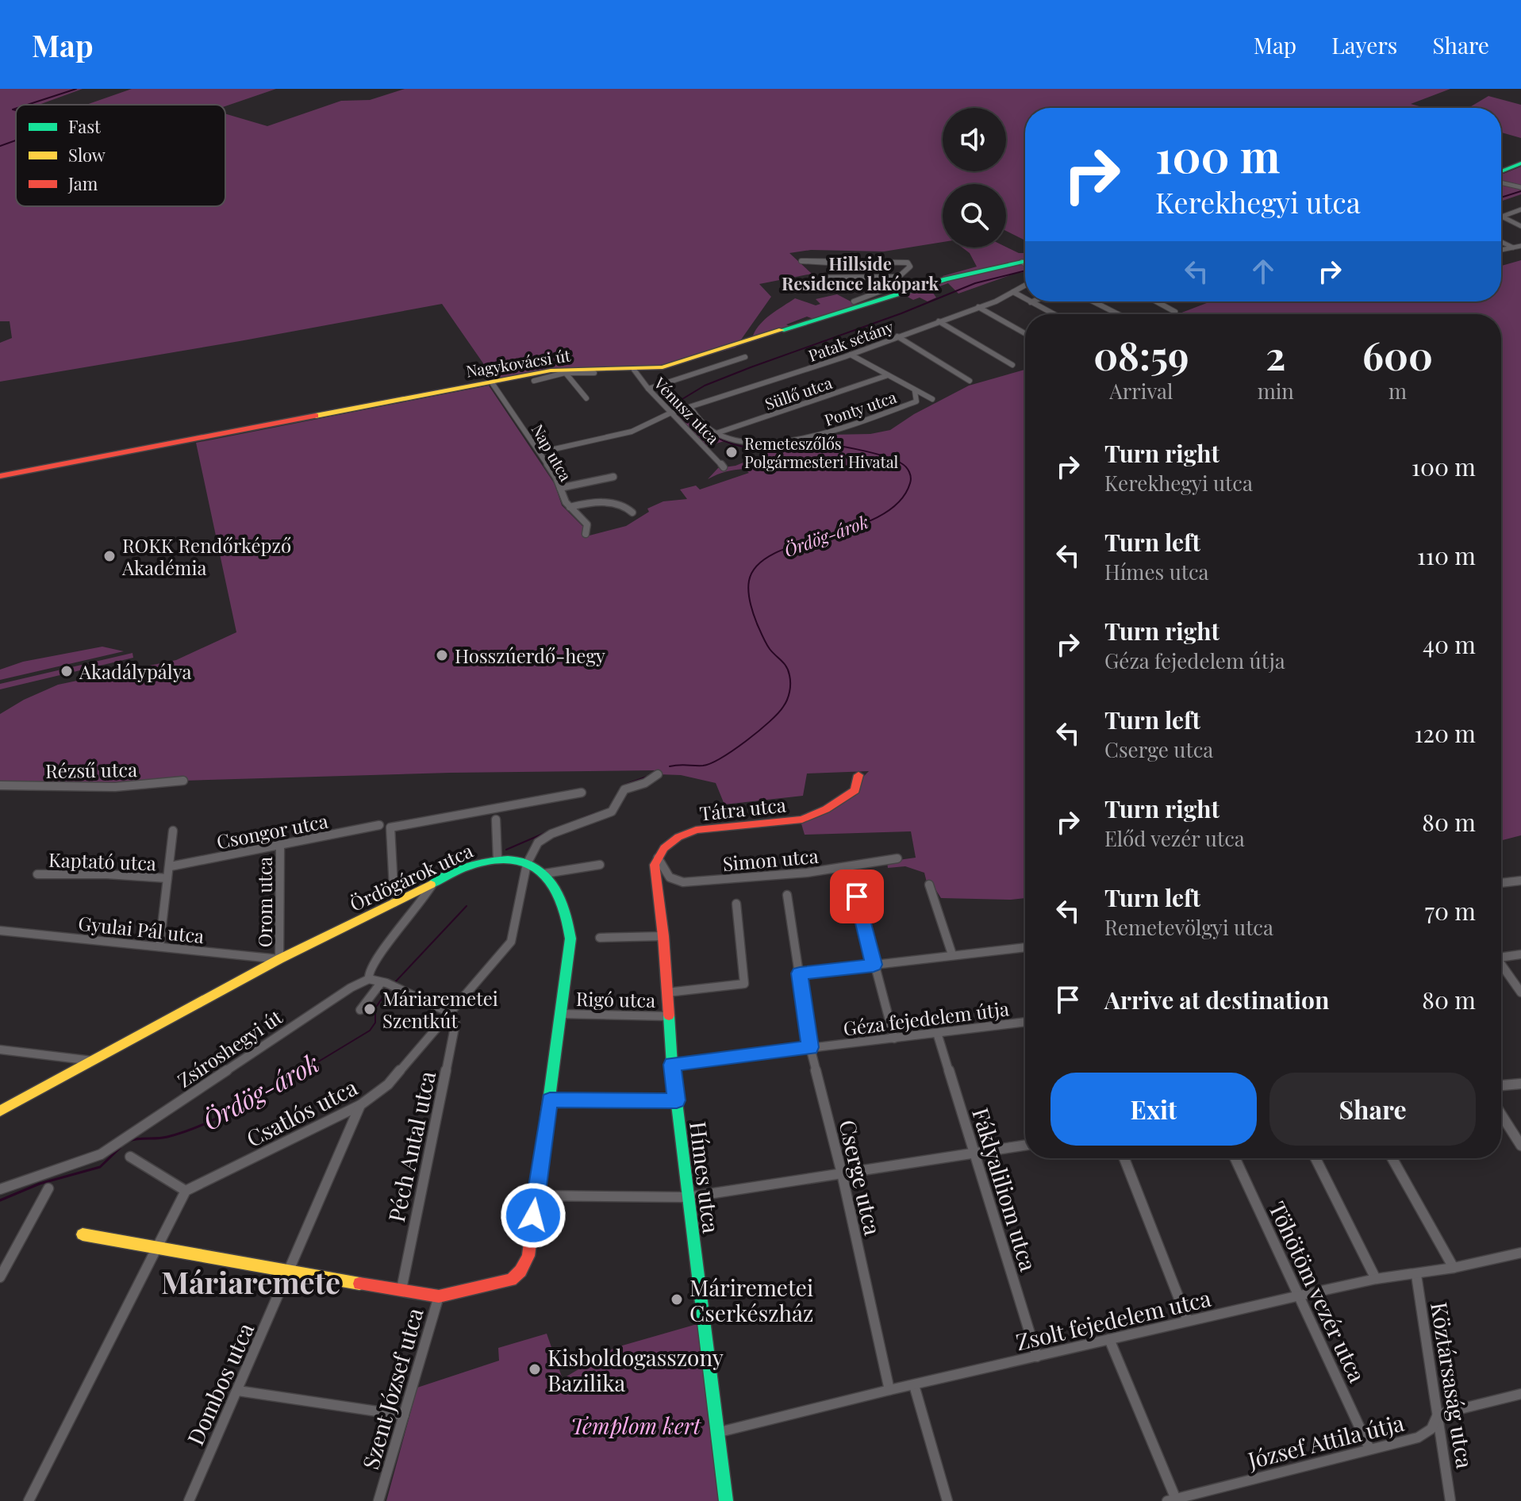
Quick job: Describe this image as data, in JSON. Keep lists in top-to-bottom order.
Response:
{
  "streets": {
    "street": [
      "Patak sétány",
      "Nagykovácsi út",
      "Süllő utca",
      "Ponty utca",
      "Vénusz utca",
      "Nap utca",
      "Rézsű utca",
      "Tátra utca",
      "Csongor utca",
      "Simon utca",
      "Kaptató utca",
      "Ördögárok utca",
      "Orom utca",
      "Gyulai Pál utca",
      "Rigó utca",
      "Géza fejedelem útja",
      "Zsíroshegyi út",
      "Csatlós utca",
      "Péch Antal utca",
      "Hímes utca",
      "Cserge utca",
      "Fáklyaliliom utca",
      "Töhötöm vezér utca",
      "Zsolt fejedelem utca",
      "Dombos utca",
      "Köztársaság utca",
      "Szent József utca",
      "József Attila útja"
    ]
  },
  "crossings": [
    ["Patak sétány", "Vénusz utca"],
    ["Patak sétány", "Nap utca"],
    ["Nagykovácsi út", "Vénusz utca"],
    ["Nagykovácsi út", "Nap utca"],
    ["Süllő utca", "Ponty utca"],
    ["Tátra utca", "Simon utca"],
    ["Tátra utca", "Hímes utca"],
    ["Csongor utca", "Orom utca"],
    ["Simon utca", "Hímes utca"],
    ["Ördögárok utca", "Orom utca"],
    ["Ördögárok utca", "Gyulai Pál utca"],
    ["Ördögárok utca", "Rigó utca"],
    ["Ördögárok utca", "Csatlós utca"],
    ["Ördögárok utca", "Szent József utca"],
    ["Orom utca", "Gyulai Pál utca"],
    ["Rigó utca", "Hímes utca"],
    ["Géza fejedelem útja", "Hímes utca"],
    ["Géza fejedelem útja", "Cserge utca"],
    ["Géza fejedelem útja", "Fáklyaliliom utca"],
    ["Csatlós utca", "Péch Antal utca"],
    ["Csatlós utca", "Dombos utca"],
    ["Hímes utca", "Zsolt fejedelem utca"],
    ["Cserge utca", "Zsolt fejedelem utca"],
    ["Fáklyaliliom utca", "Zsolt fejedelem utca"],
    ["Töhötöm vezér utca", "Zsolt fejedelem utca"],
    ["Töhötöm vezér utca", "József Attila útja"],
    ["Zsolt fejedelem utca", "Köztársaság utca"],
    ["Köztársaság utca", "József Attila útja"]
  ],
  "districts": ["Hillside Residence lakópark", "Máriaremete"],
  "water": ["Ördög-árok"],
  "parks": ["Templom kert"],
  "places": [
    "Remeteszőlős Polgármesteri Hivatal",
    "ROKK Rendőrképző Akadémia",
    "Hosszúerdő-hegy",
    "Akadálypálya",
    "Máriaremetei Szentkút",
    "Máriremetei Cserkészház",
    "Kisboldogasszony Bazilika"
  ],
  "legend": ["Fast", "Slow", "Jam"],
  "page": {
    "header": "Map",
    "nav": ["Map", "Layers", "Share"],
    "turn": ["100 m", "Kerekhegyi utca"],
    "eta": [
      "08:59",
      "Arrival",
      "2",
      "min",
      "600",
      "m"
    ],
    "list": [
      {
        "name": "Turn right",
        "note": "Kerekhegyi utca",
        "value": "100 m"
      },
      {
        "name": "Turn left",
        "note": "Hímes utca",
        "value": "110 m"
      },
      {
        "name": "Turn right",
        "note": "Géza fejedelem útja",
        "value": "40 m"
      },
      {
        "name": "Turn left",
        "note": "Cserge utca",
        "value": "120 m"
      },
      {
        "name": "Turn right",
        "note": "Előd vezér utca",
        "value": "80 m"
      },
      {
        "name": "Turn left",
        "note": "Remetevölgyi utca",
        "value": "70 m"
      },
      {
        "name": "Arrive at destination",
        "value": "80 m"
      }
    ],
    "buttons": ["Exit", "Share"]
  }
}
